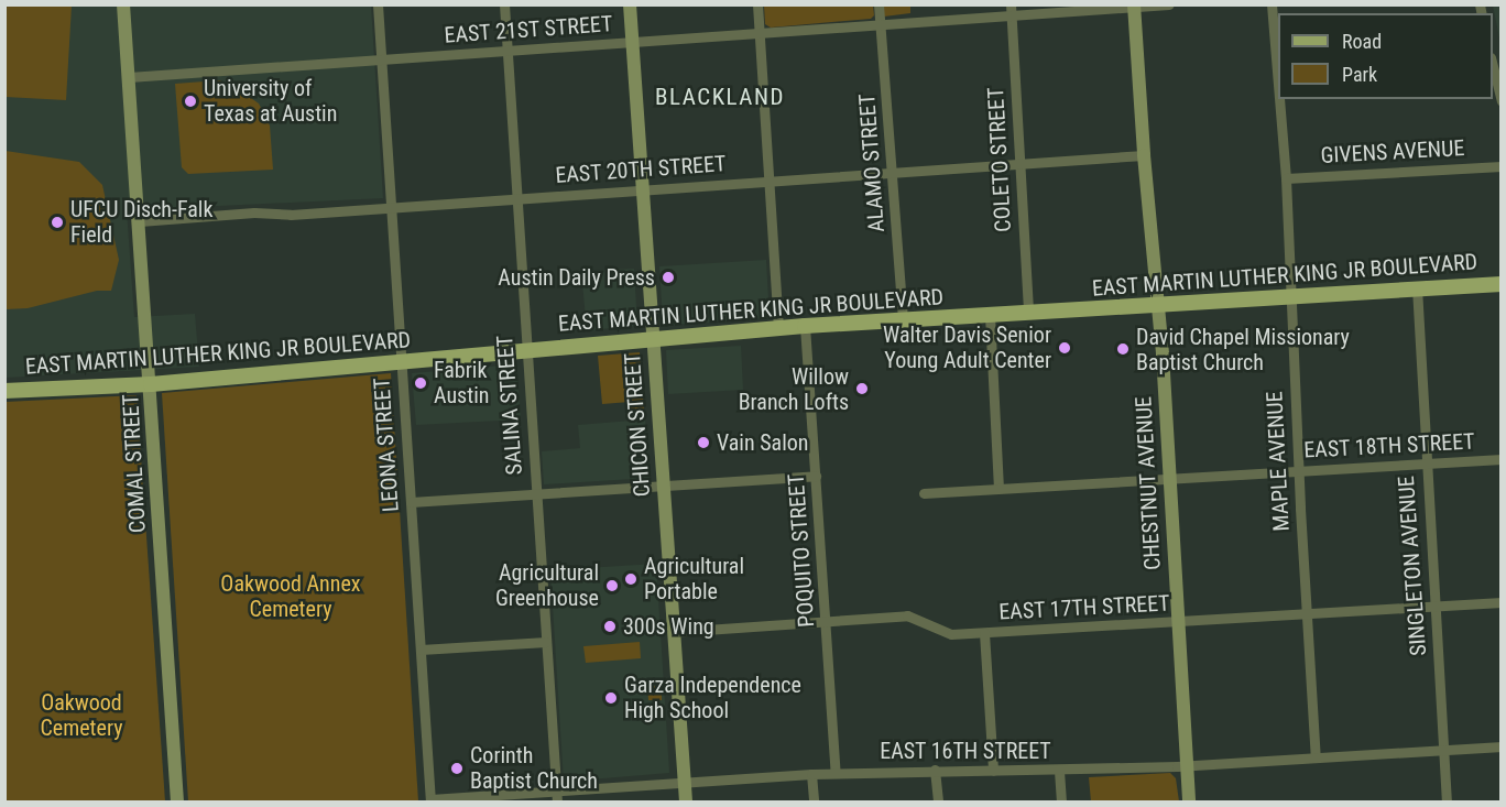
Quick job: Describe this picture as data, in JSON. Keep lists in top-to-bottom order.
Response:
{
  "streets": {
    "main road": ["EAST MARTIN LUTHER KING JR BOULEVARD"],
    "street": [
      "EAST 21ST STREET",
      "GIVENS AVENUE",
      "COLETO STREET",
      "ALAMO STREET",
      "EAST 20TH STREET",
      "SALINA STREET",
      "CHICON STREET",
      "LEONA STREET",
      "EAST 18TH STREET",
      "MAPLE AVENUE",
      "COMAL STREET",
      "CHESTNUT AVENUE",
      "POQUITO STREET",
      "SINGLETON AVENUE",
      "EAST 17TH STREET",
      "EAST 16TH STREET"
    ]
  },
  "crossings": [
    ["EAST 21ST STREET", "COLETO STREET"],
    ["EAST 21ST STREET", "ALAMO STREET"],
    ["EAST 21ST STREET", "SALINA STREET"],
    ["EAST 21ST STREET", "CHICON STREET"],
    ["EAST 21ST STREET", "LEONA STREET"],
    ["EAST 21ST STREET", "COMAL STREET"],
    ["EAST 21ST STREET", "CHESTNUT AVENUE"],
    ["GIVENS AVENUE", "MAPLE AVENUE"],
    ["COLETO STREET", "EAST 20TH STREET"],
    ["COLETO STREET", "EAST MARTIN LUTHER KING JR BOULEVARD"],
    ["ALAMO STREET", "EAST 20TH STREET"],
    ["ALAMO STREET", "EAST MARTIN LUTHER KING JR BOULEVARD"],
    ["EAST 20TH STREET", "SALINA STREET"],
    ["EAST 20TH STREET", "CHICON STREET"],
    ["EAST 20TH STREET", "LEONA STREET"],
    ["EAST 20TH STREET", "COMAL STREET"],
    ["EAST 20TH STREET", "CHESTNUT AVENUE"],
    ["EAST MARTIN LUTHER KING JR BOULEVARD", "SALINA STREET"],
    ["EAST MARTIN LUTHER KING JR BOULEVARD", "CHICON STREET"],
    ["EAST MARTIN LUTHER KING JR BOULEVARD", "LEONA STREET"],
    ["EAST MARTIN LUTHER KING JR BOULEVARD", "MAPLE AVENUE"],
    ["EAST MARTIN LUTHER KING JR BOULEVARD", "COMAL STREET"],
    ["EAST MARTIN LUTHER KING JR BOULEVARD", "CHESTNUT AVENUE"],
    ["EAST MARTIN LUTHER KING JR BOULEVARD", "POQUITO STREET"],
    ["EAST MARTIN LUTHER KING JR BOULEVARD", "SINGLETON AVENUE"],
    ["SALINA STREET", "EAST 16TH STREET"],
    ["CHICON STREET", "EAST 17TH STREET"],
    ["CHICON STREET", "EAST 16TH STREET"],
    ["LEONA STREET", "EAST 16TH STREET"],
    ["EAST 18TH STREET", "MAPLE AVENUE"],
    ["EAST 18TH STREET", "CHESTNUT AVENUE"],
    ["EAST 18TH STREET", "SINGLETON AVENUE"],
    ["MAPLE AVENUE", "EAST 17TH STREET"],
    ["MAPLE AVENUE", "EAST 16TH STREET"],
    ["CHESTNUT AVENUE", "EAST 17TH STREET"],
    ["CHESTNUT AVENUE", "EAST 16TH STREET"],
    ["POQUITO STREET", "EAST 17TH STREET"],
    ["POQUITO STREET", "EAST 16TH STREET"],
    ["SINGLETON AVENUE", "EAST 17TH STREET"],
    ["SINGLETON AVENUE", "EAST 16TH STREET"]
  ],
  "districts": ["BLACKLAND"],
  "parks": ["Oakwood Annex Cemetery", "Oakwood Cemetery"],
  "places": [
    "University of Texas at Austin",
    "UFCU Disch-Falk Field",
    "Austin Daily Press",
    "Walter Davis Senior Young Adult Center",
    "David Chapel Missionary Baptist Church",
    "Fabrik Austin",
    "Willow Branch Lofts",
    "Vain Salon",
    "Agricultural Portable",
    "Agricultural Greenhouse",
    "300s Wing",
    "Garza Independence High School",
    "Corinth Baptist Church"
  ],
  "legend": ["Road", "Park"]
}
